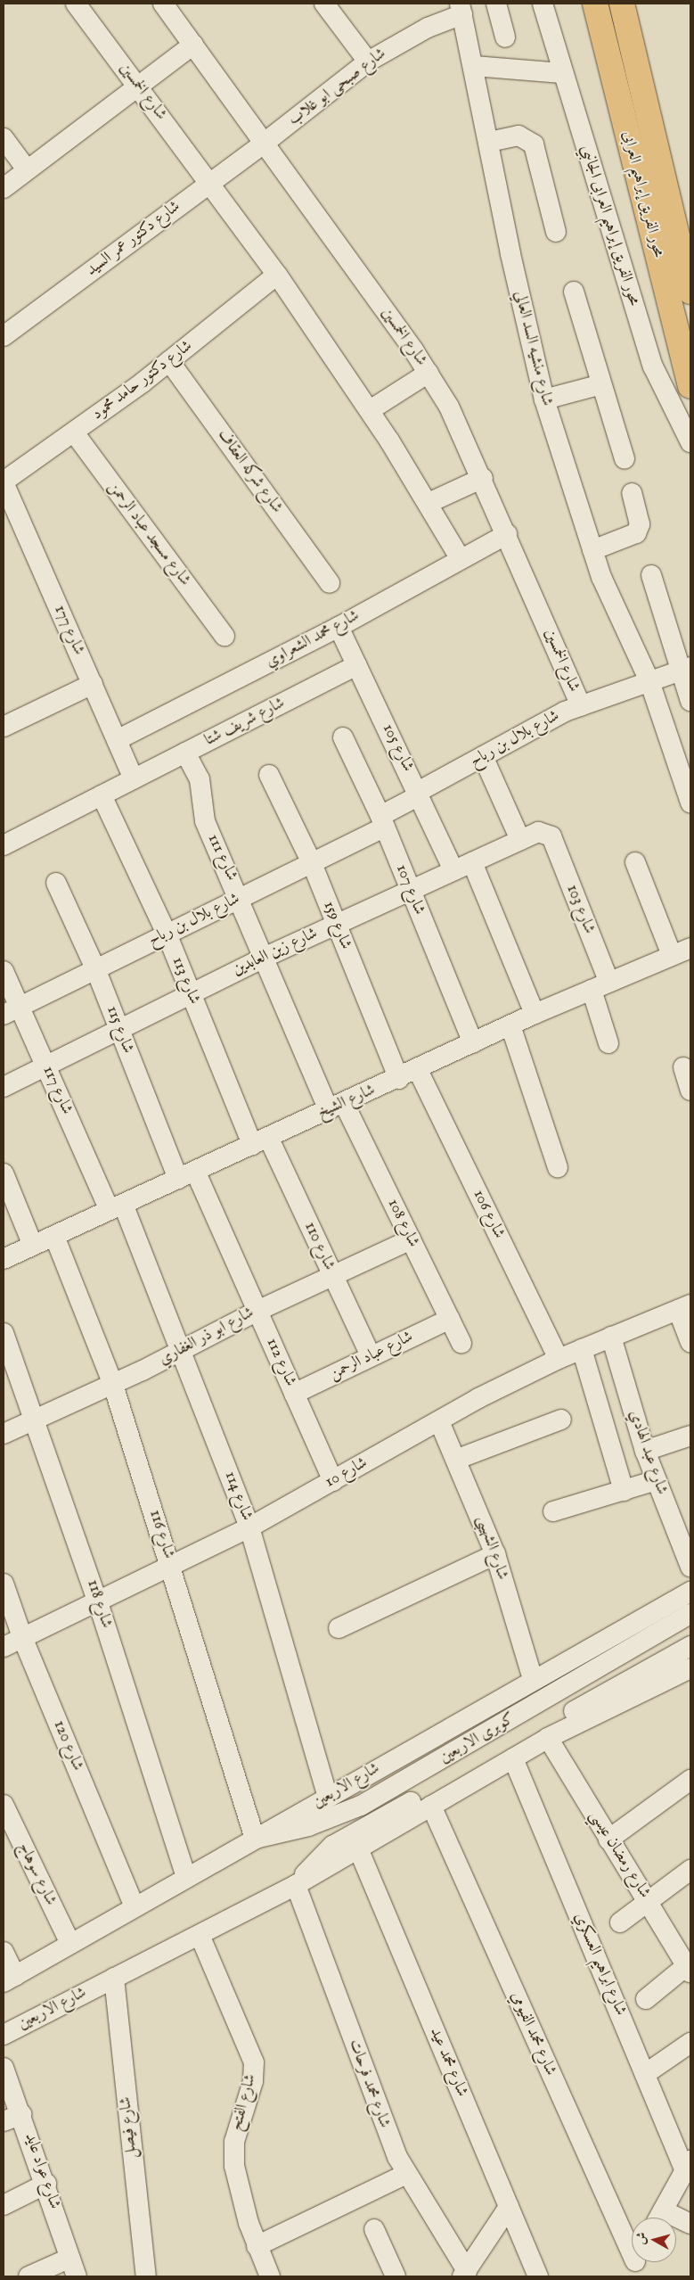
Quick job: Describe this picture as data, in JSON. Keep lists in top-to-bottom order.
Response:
{
  "streets": {
    "main road": ["محور الفريق إبراهيم العرابى"],
    "street": [
      "شارع صبحى ابو غلاب",
      "شارع الخمسين",
      "محور الفريق إبراهيم العرابى الجانبي",
      "شارع دكتور عمر السيد",
      "شارع منشيه السد العالي",
      "شارع دكتور حامد محمود",
      "شارع شركه العقاف",
      "شارع مسجد عباد الرحمن",
      "شارع 177",
      "شارع محمد الشعراوي",
      "شارع شريف شتا",
      "شارع بلال بن رباح",
      "شارع 105",
      "شارع 111",
      "شارع 107",
      "شارع 103",
      "شارع 159",
      "شارع زين العابدين",
      "شارع 113",
      "شارع 115",
      "شارع 117",
      "شارع الشيخ",
      "شارع 106",
      "شارع 108",
      "شارع 110",
      "شارع ابو ذر الغفاري",
      "شارع عباد الرحمن",
      "شارع 112",
      "شارع عبد الهادي",
      "شارع 10",
      "شارع 114",
      "شارع 116",
      "شارع الشهيبى",
      "شارع 118",
      "كوبرى الاربعين",
      "شارع 120",
      "شارع الاربعين",
      "شارع رمضان عيسي",
      "شارع سوهاج",
      "شارع ابراهيم العسكري",
      "شارع محمد الفيومي",
      "شارع محمد عيد",
      "شارع محمد فرحات",
      "شارع الفتح",
      "شارع فيصل",
      "شارع عواد عايد"
    ]
  },
  "crossings": [
    ["شارع صبحى ابو غلاب", "شارع الخمسين"],
    ["شارع صبحى ابو غلاب", "شارع دكتور عمر السيد"],
    ["شارع صبحى ابو غلاب", "شارع منشيه السد العالي"],
    ["شارع الخمسين", "شارع دكتور عمر السيد"],
    ["شارع الخمسين", "شارع دكتور حامد محمود"],
    ["شارع الخمسين", "شارع محمد الشعراوي"],
    ["شارع الخمسين", "شارع بلال بن رباح"],
    ["شارع منشيه السد العالي", "شارع بلال بن رباح"],
    ["شارع دكتور حامد محمود", "شارع شركه العقاف"],
    ["شارع دكتور حامد محمود", "شارع مسجد عباد الرحمن"],
    ["شارع دكتور حامد محمود", "شارع 177"],
    ["شارع 177", "شارع محمد الشعراوي"],
    ["شارع 177", "شارع شريف شتا"],
    ["شارع محمد الشعراوي", "شارع 105"],
    ["شارع شريف شتا", "شارع 105"],
    ["شارع شريف شتا", "شارع 111"],
    ["شارع شريف شتا", "شارع 113"],
    ["شارع بلال بن رباح", "شارع 105"],
    ["شارع بلال بن رباح", "شارع 111"],
    ["شارع بلال بن رباح", "شارع 107"],
    ["شارع بلال بن رباح", "شارع 159"],
    ["شارع بلال بن رباح", "شارع 113"],
    ["شارع بلال بن رباح", "شارع 115"],
    ["شارع بلال بن رباح", "شارع 117"],
    ["شارع 105", "شارع زين العابدين"],
    ["شارع 111", "شارع زين العابدين"],
    ["شارع 111", "شارع الشيخ"],
    ["شارع 111", "شارع 108"],
    ["شارع 107", "شارع زين العابدين"],
    ["شارع 107", "شارع الشيخ"],
    ["شارع 103", "شارع زين العابدين"],
    ["شارع 103", "شارع الشيخ"],
    ["شارع 159", "شارع زين العابدين"],
    ["شارع 159", "شارع الشيخ"],
    ["شارع زين العابدين", "شارع 113"],
    ["شارع زين العابدين", "شارع 115"],
    ["شارع زين العابدين", "شارع 117"],
    ["شارع 113", "شارع الشيخ"],
    ["شارع 113", "شارع 110"],
    ["شارع 115", "شارع الشيخ"],
    ["شارع 115", "شارع 112"],
    ["شارع 117", "شارع الشيخ"],
    ["شارع 117", "شارع 114"],
    ["شارع الشيخ", "شارع 106"],
    ["شارع الشيخ", "شارع 108"],
    ["شارع الشيخ", "شارع 110"],
    ["شارع الشيخ", "شارع 112"],
    ["شارع الشيخ", "شارع 114"],
    ["شارع الشيخ", "شارع 116"],
    ["شارع 106", "شارع 10"],
    ["شارع 108", "شارع ابو ذر الغفاري"],
    ["شارع 108", "شارع عباد الرحمن"],
    ["شارع 110", "شارع ابو ذر الغفاري"],
    ["شارع 110", "شارع عباد الرحمن"],
    ["شارع ابو ذر الغفاري", "شارع 112"],
    ["شارع ابو ذر الغفاري", "شارع 114"],
    ["شارع ابو ذر الغفاري", "شارع 116"],
    ["شارع ابو ذر الغفاري", "شارع 118"],
    ["شارع عباد الرحمن", "شارع 112"],
    ["شارع 112", "شارع 10"],
    ["شارع عبد الهادي", "شارع 10"],
    ["شارع 10", "شارع 114"],
    ["شارع 10", "شارع 116"],
    ["شارع 10", "شارع الشهيبى"],
    ["شارع 10", "شارع 118"],
    ["شارع 10", "شارع 120"],
    ["شارع 114", "شارع الاربعين"],
    ["شارع 116", "كوبرى الاربعين"],
    ["شارع 116", "شارع الاربعين"],
    ["شارع الشهيبى", "شارع الاربعين"],
    ["شارع 118", "شارع الاربعين"],
    ["كوبرى الاربعين", "شارع الاربعين"],
    ["كوبرى الاربعين", "شارع محمد فرحات"],
    ["شارع 120", "شارع الاربعين"],
    ["شارع الاربعين", "شارع رمضان عيسي"],
    ["شارع الاربعين", "شارع سوهاج"],
    ["شارع الاربعين", "شارع ابراهيم العسكري"],
    ["شارع الاربعين", "شارع محمد الفيومي"],
    ["شارع الاربعين", "شارع محمد عيد"],
    ["شارع الاربعين", "شارع محمد فرحات"],
    ["شارع الاربعين", "شارع الفتح"],
    ["شارع الاربعين", "شارع فيصل"]
  ],
  "north": "left"
}
